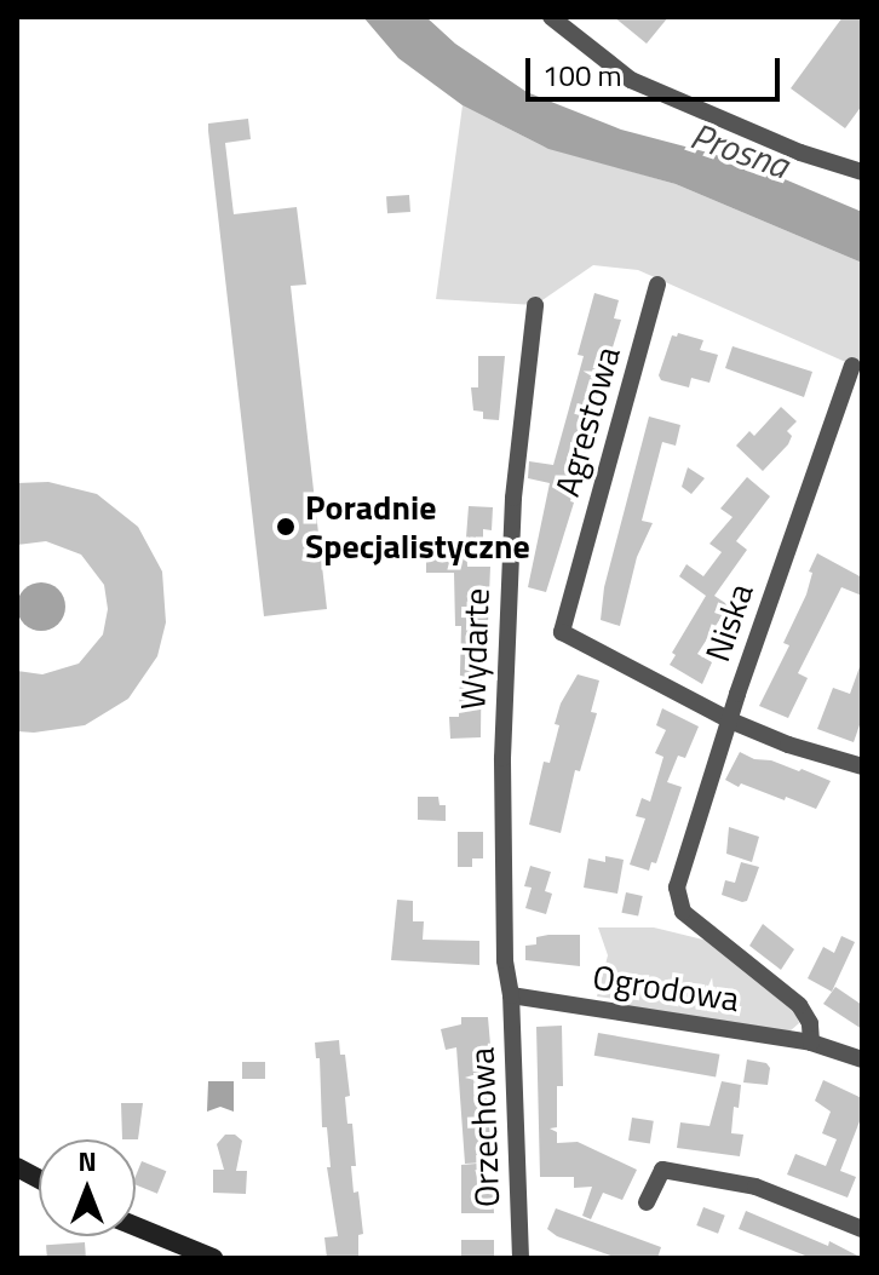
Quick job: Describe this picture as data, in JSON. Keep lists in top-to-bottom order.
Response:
{
  "streets": {
    "street": [
      "Agrestowa",
      "Niska",
      "Wydarte",
      "Ogrodowa",
      "Orzechowa"
    ]
  },
  "crossings": [
    ["Agrestowa", "Niska"],
    ["Niska", "Ogrodowa"],
    ["Wydarte", "Ogrodowa"],
    ["Wydarte", "Orzechowa"],
    ["Ogrodowa", "Orzechowa"]
  ],
  "water": ["Prosna"],
  "places": ["Poradnie Specjalistyczne"],
  "scale_bar": "100 m",
  "north": "top"
}
